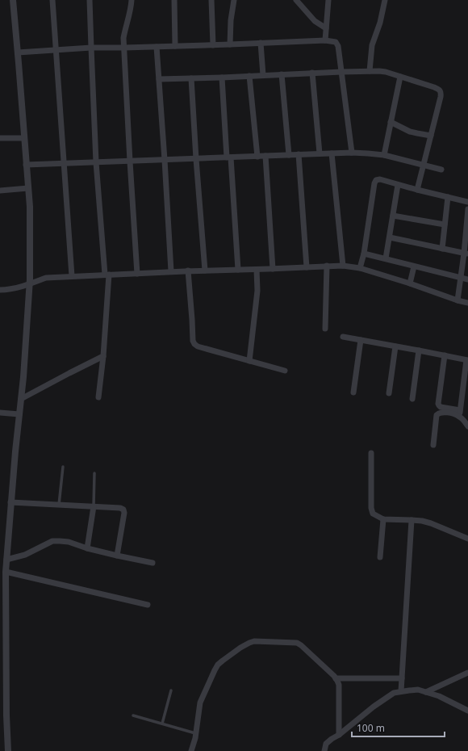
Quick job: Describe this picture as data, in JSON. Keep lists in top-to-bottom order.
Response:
{
  "scale_bar": "100 m"
}
